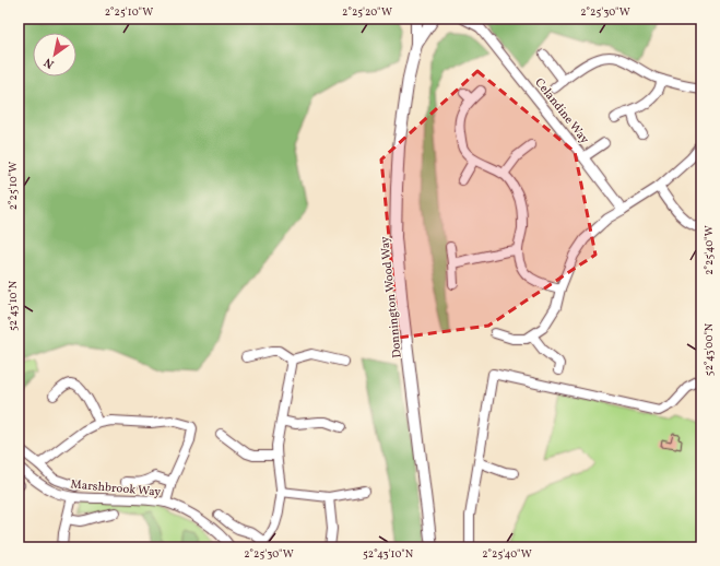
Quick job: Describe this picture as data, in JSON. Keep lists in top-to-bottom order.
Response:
{
  "streets": {
    "main road": ["Donnington Wood Way"],
    "street": ["Celandine Way", "Marshbrook Way"]
  },
  "north": "bottom left",
  "coordinates": [
    "2°25'10\"W",
    "2°25'20\"W",
    "2°25'30\"W",
    "2°25'40\"W",
    "52°43'10\"N",
    "52°43'00\"N"
  ]
}
